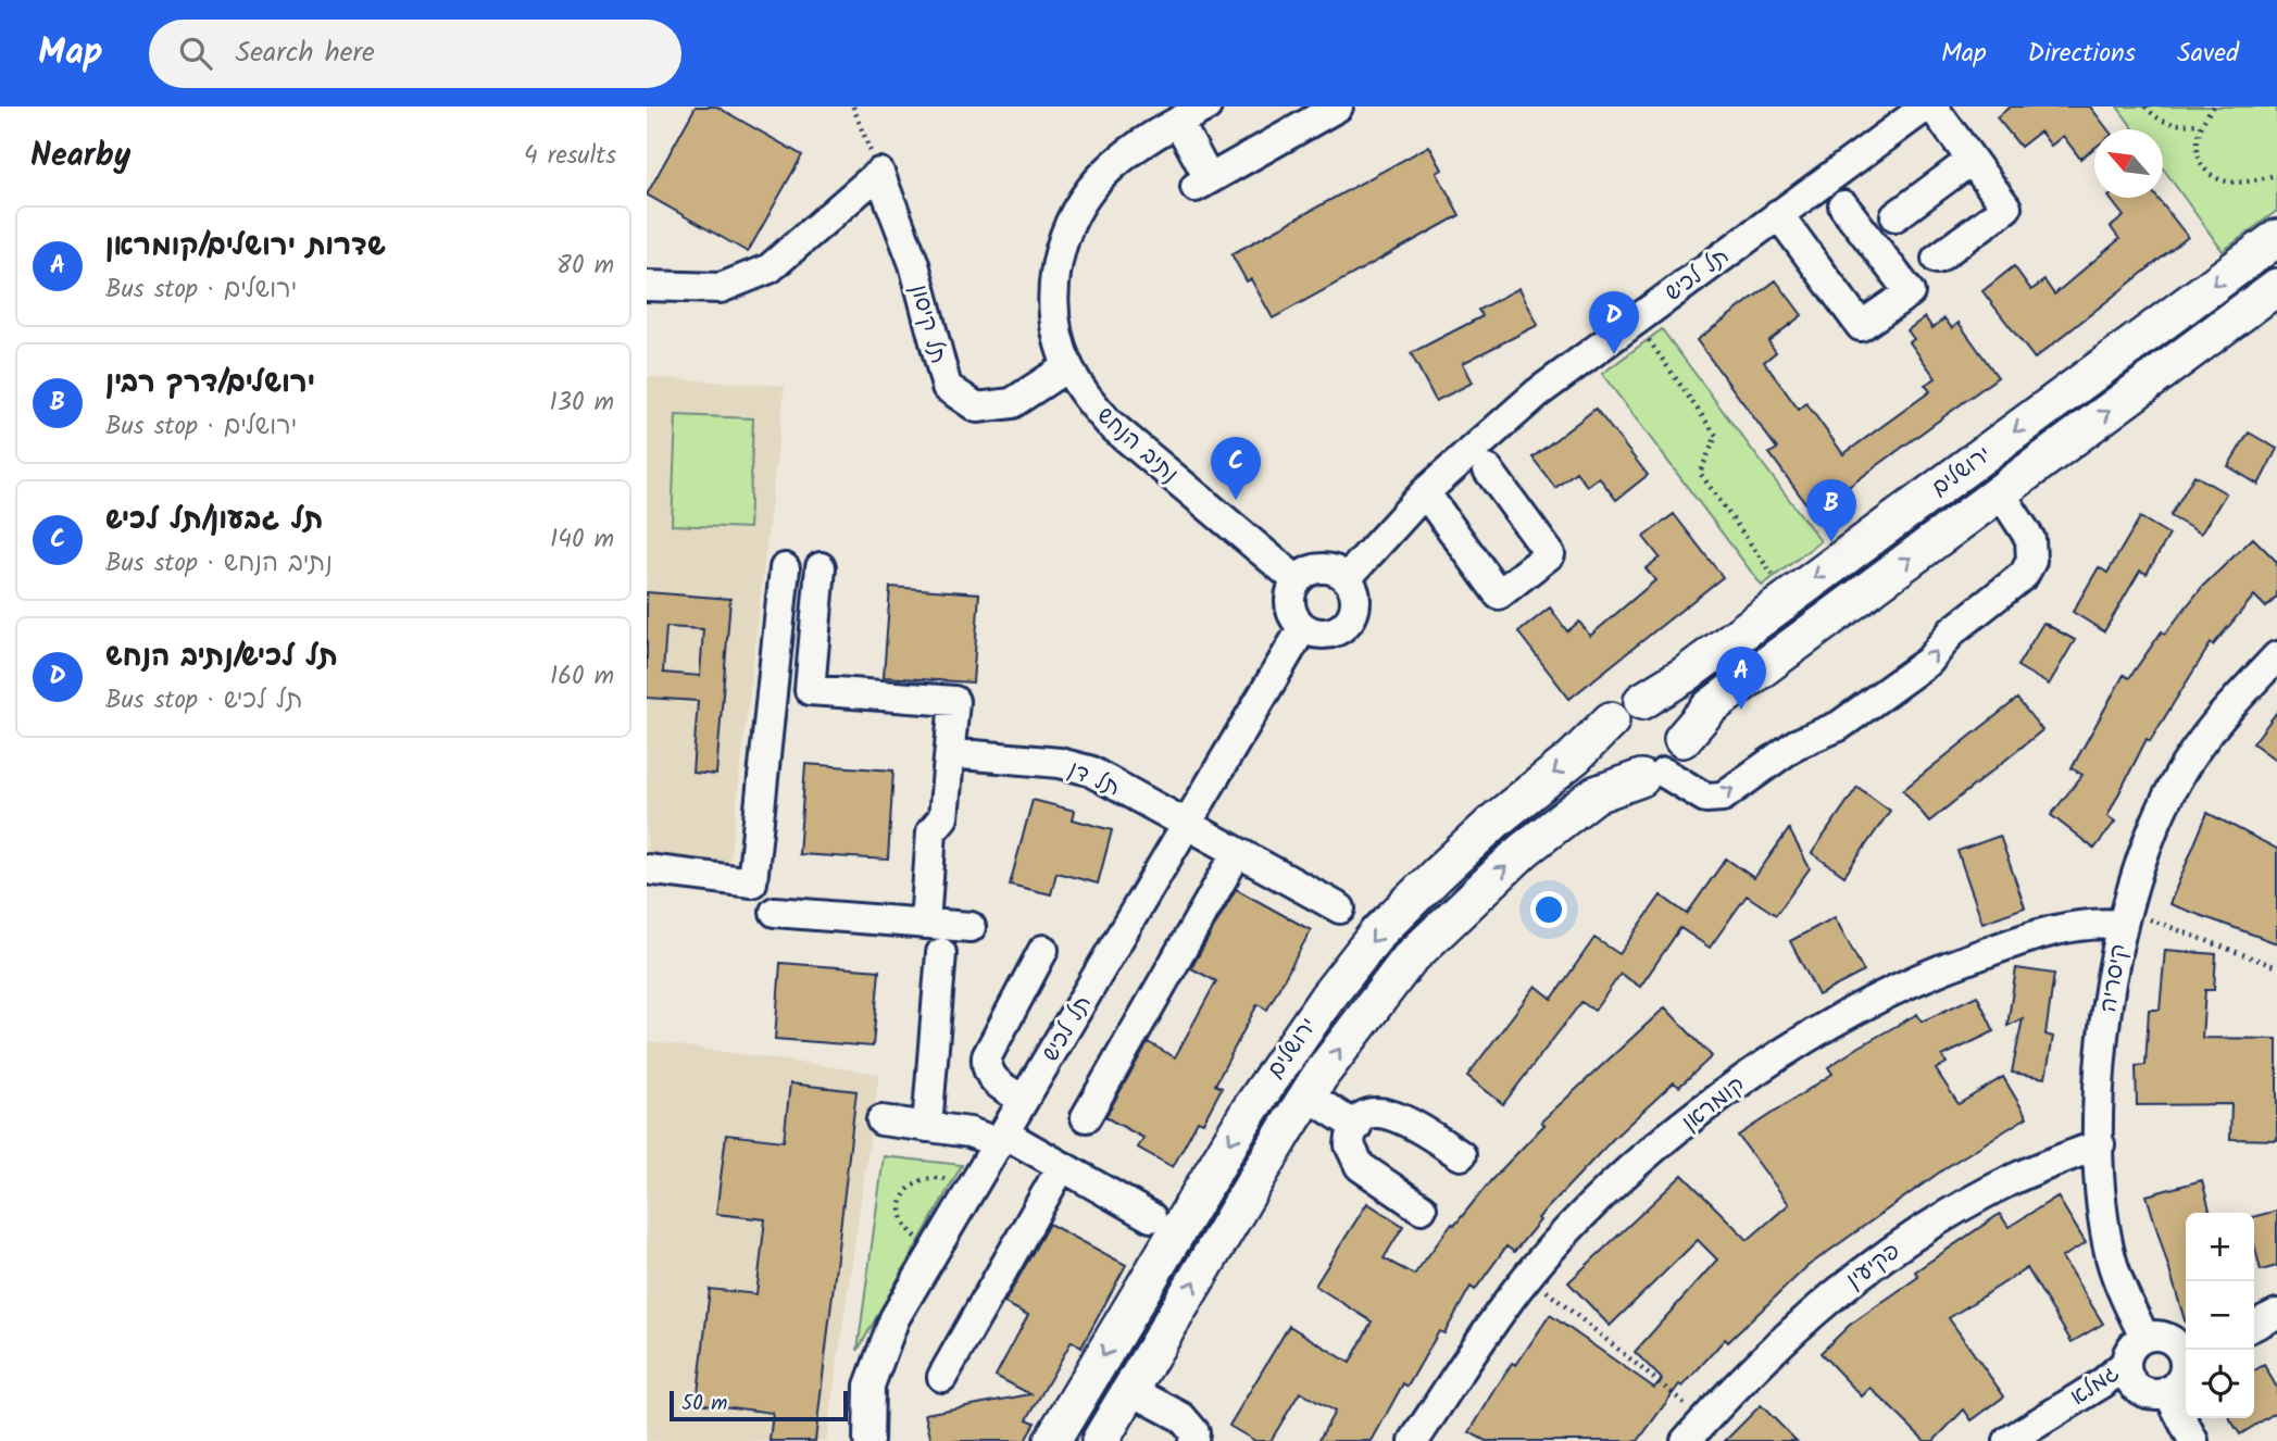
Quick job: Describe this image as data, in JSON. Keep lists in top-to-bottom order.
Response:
{
  "streets": {
    "main road": ["ירושלים"],
    "street": [
      "תל לכיש",
      "תל קיסון",
      "נתיב הנחש",
      "תל דן",
      "קיסריה",
      "קומראן",
      "פקיעין",
      "גמלא"
    ]
  },
  "crossings": [
    ["תל לכיש", "נתיב הנחש"],
    ["תל לכיש", "תל דן"],
    ["תל קיסון", "נתיב הנחש"],
    ["קיסריה", "קומראן"],
    ["קיסריה", "פקיעין"],
    ["קיסריה", "גמלא"]
  ],
  "scale_bar": "50 m",
  "north": "top left",
  "page": {
    "header": "Map",
    "search": "Search here",
    "nav": ["Map", "Directions", "Saved"],
    "heading": ["Nearby", "4 results"],
    "list": [
      {
        "mark": "A",
        "name": "שדרות ירושלים/קומראן",
        "note": "Bus stop · ירושלים",
        "value": "80 m"
      },
      {
        "mark": "B",
        "name": "ירושלים/דרך רבין",
        "note": "Bus stop · ירושלים",
        "value": "130 m"
      },
      {
        "mark": "C",
        "name": "תל גבעון/תל לכיש",
        "note": "Bus stop · נתיב הנחש",
        "value": "140 m"
      },
      {
        "mark": "D",
        "name": "תל לכיש/נתיב הנחש",
        "note": "Bus stop · תל לכיש",
        "value": "160 m"
      }
    ],
    "pins": [
      "D",
      "C",
      "B",
      "A"
    ],
    "map_buttons": ["+", "−"],
    "scale": "50 m"
  }
}
